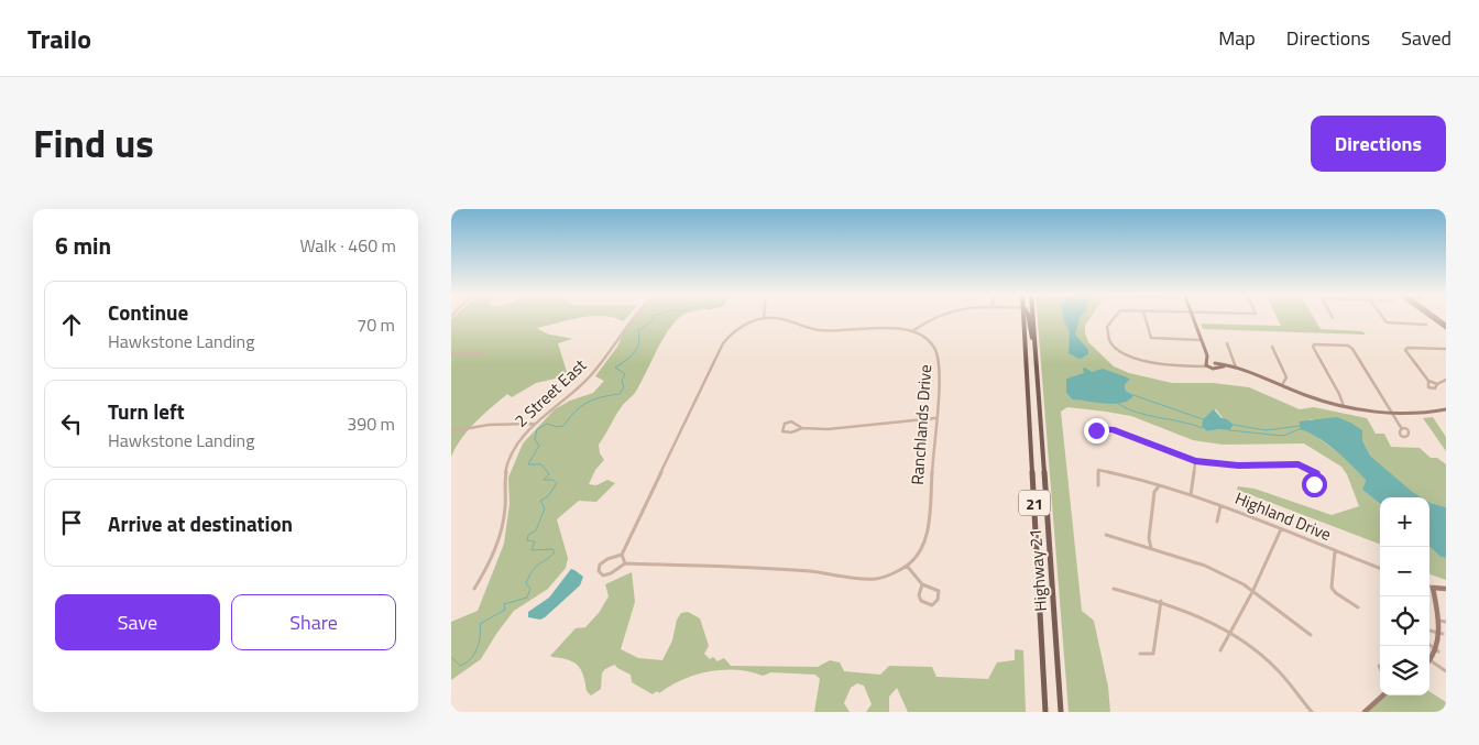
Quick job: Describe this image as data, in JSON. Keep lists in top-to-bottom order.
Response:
{
  "streets": {
    "main road": ["21", "Highway 21"],
    "street": ["2 Street East", "Ranchlands Drive", "Highland Drive"]
  },
  "page": {
    "header": "Trailo",
    "nav": ["Map", "Directions", "Saved"],
    "title": "Find us",
    "buttons": [
      "Directions",
      ["Save", "Share"]
    ],
    "heading": ["6 min", "Walk · 460 m"],
    "list": [
      ["Continue", "Hawkstone Landing", "70 m"],
      ["Turn left", "Hawkstone Landing", "390 m"],
      "Arrive at destination"
    ],
    "map_buttons": ["+", "−"]
  }
}
